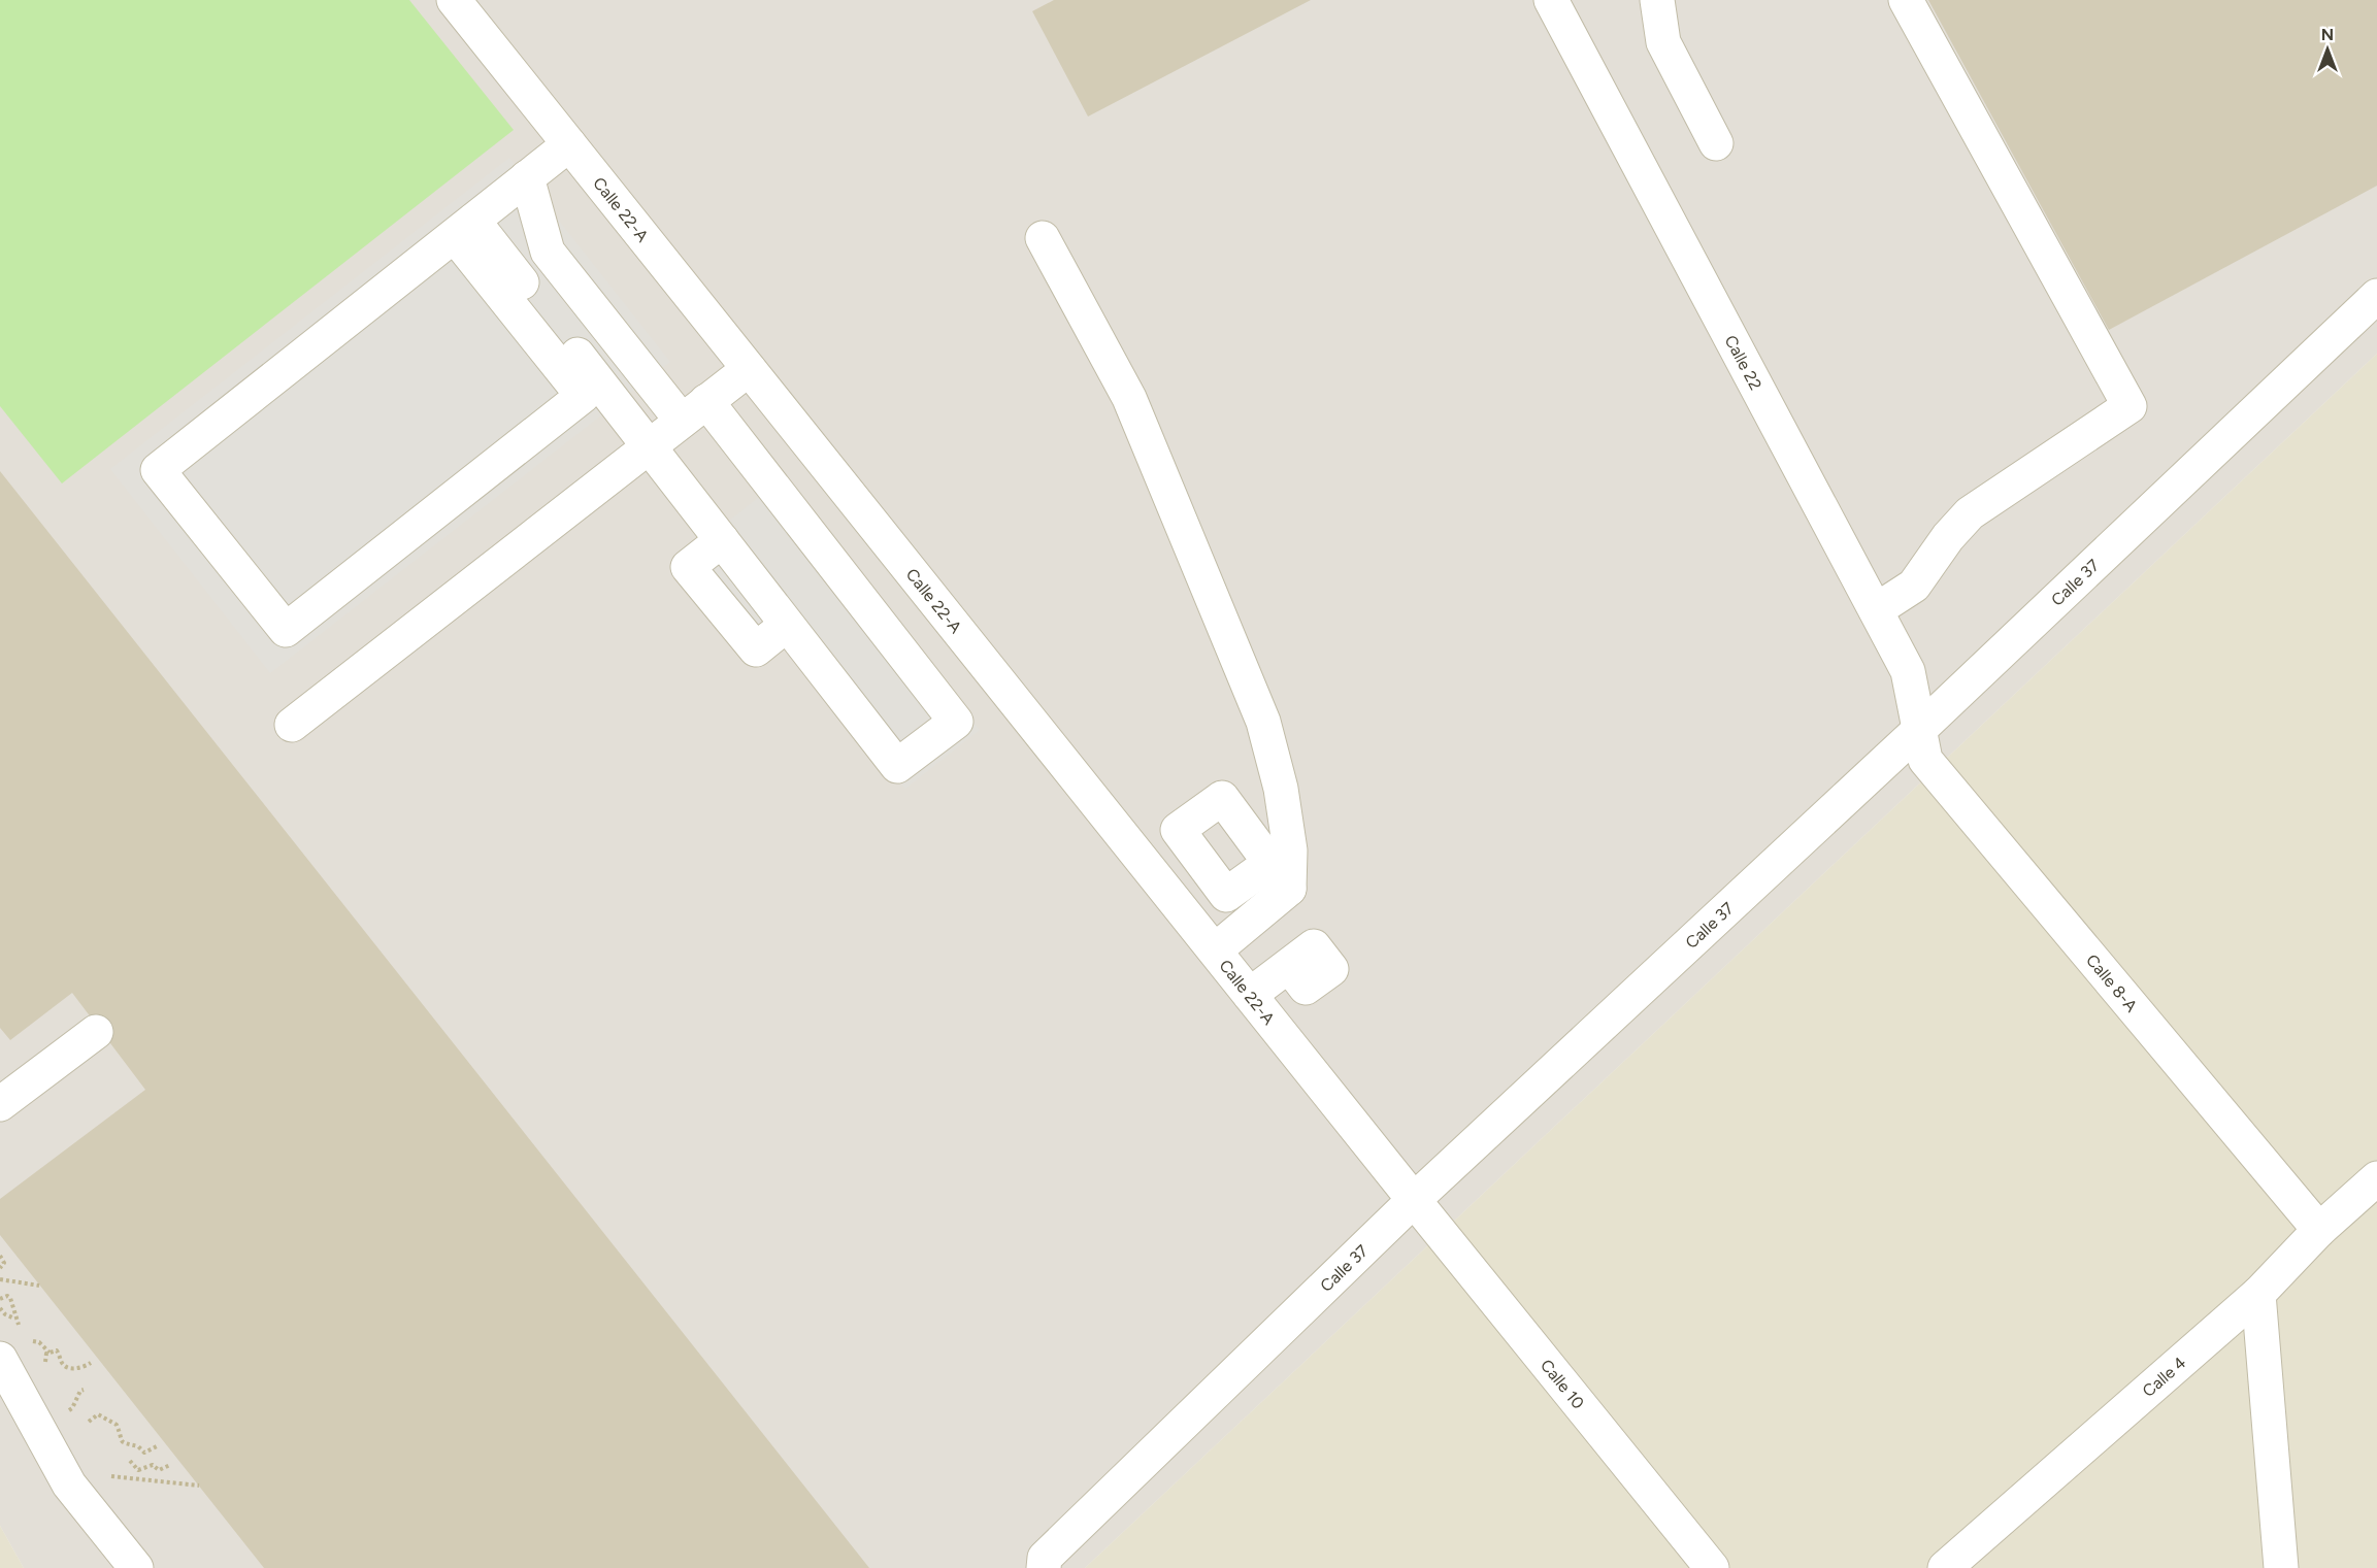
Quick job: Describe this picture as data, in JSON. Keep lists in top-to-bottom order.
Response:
{
  "streets": {
    "street": [
      "Calle 22-A",
      "Calle 22",
      "Calle 37",
      "Calle 8-A",
      "Calle 4",
      "Calle 10"
    ]
  },
  "crossings": [
    ["Calle 22-A", "Calle 37"],
    ["Calle 22-A", "Calle 10"],
    ["Calle 22", "Calle 37"],
    ["Calle 22", "Calle 8-A"],
    ["Calle 37", "Calle 8-A"],
    ["Calle 37", "Calle 10"],
    ["Calle 8-A", "Calle 4"]
  ],
  "north": "top"
}
